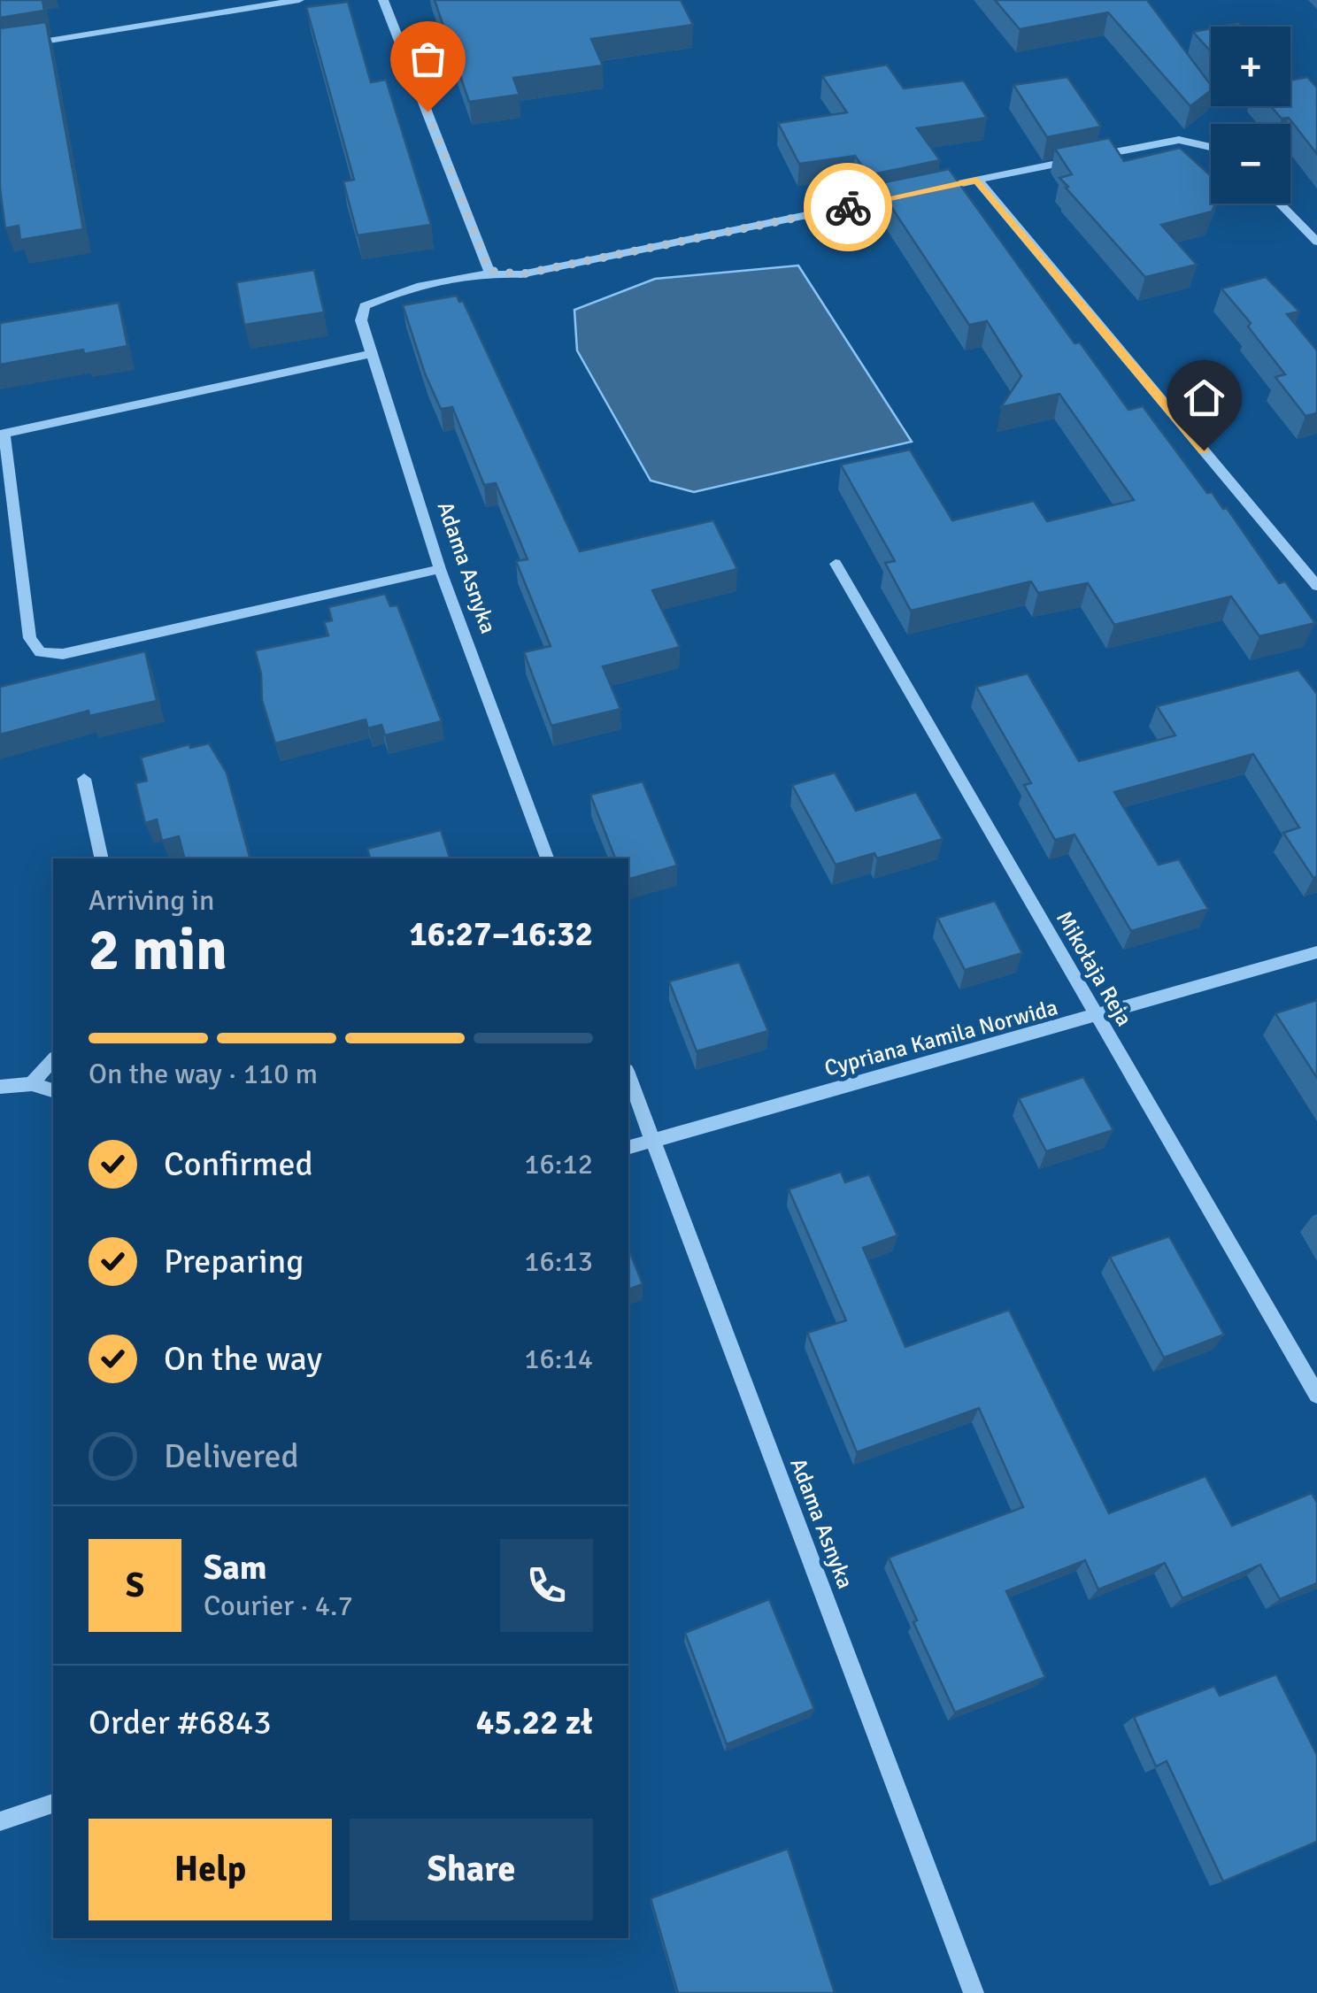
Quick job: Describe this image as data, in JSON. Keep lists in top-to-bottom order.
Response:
{
  "streets": {
    "street": ["Adama Asnyka", "Mikołaja Reja", "Cypriana Kamila Norwida"]
  },
  "crossings": [
    ["Adama Asnyka", "Cypriana Kamila Norwida"],
    ["Mikołaja Reja", "Cypriana Kamila Norwida"]
  ],
  "page": {
    "map_buttons": ["+", "−"],
    "heading": ["2 min", "Arriving in", "16:27–16:32"],
    "panel": [
      "Sam",
      "Courier · 4.7",
      "Order #6843",
      "45.22 zł"
    ],
    "bar": "On the way · 110 m",
    "list": [
      ["Confirmed", "16:12"],
      ["Preparing", "16:13"],
      ["On the way", "16:14"],
      "Delivered"
    ],
    "round": "S",
    "buttons": ["Help", "Share"]
  }
}
